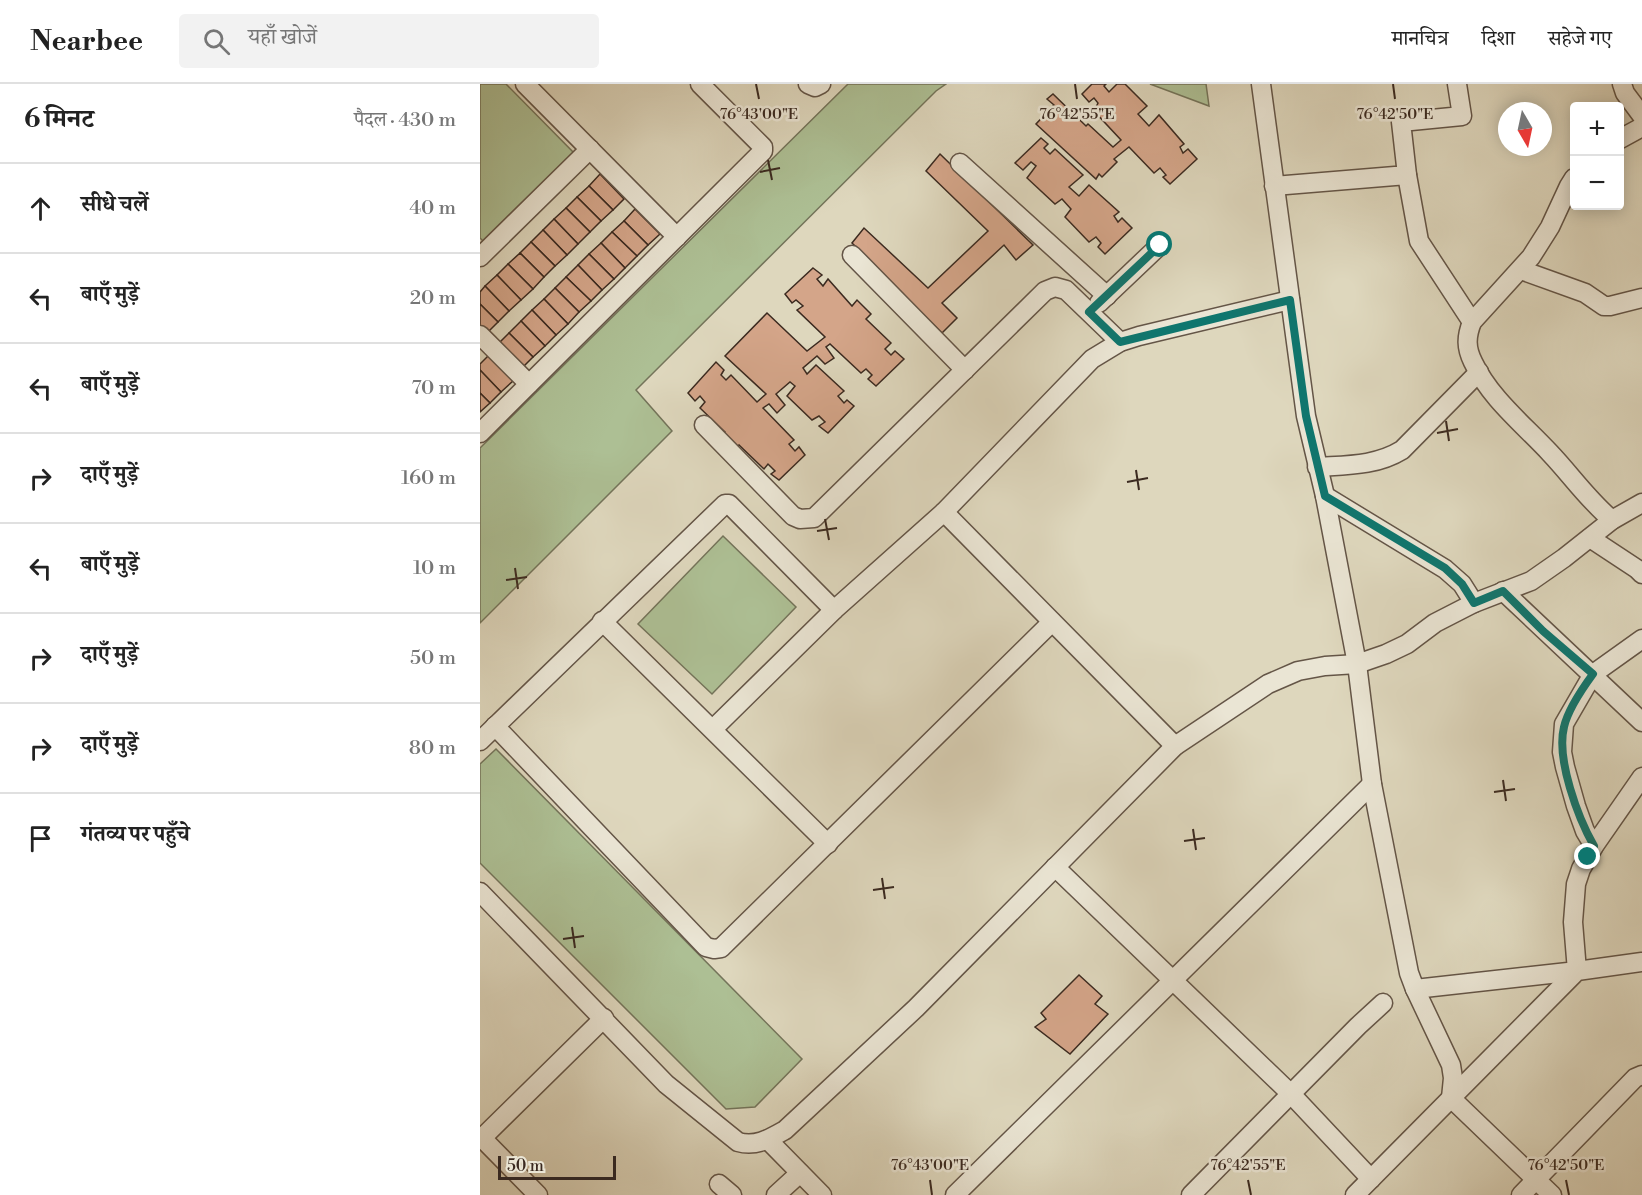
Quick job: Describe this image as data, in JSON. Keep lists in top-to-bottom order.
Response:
{
  "scale_bar": "50 m",
  "north": "bottom",
  "page": {
    "header": "Nearbee",
    "search": "यहाँ खोजें",
    "nav": ["मानचित्र", "दिशा", "सहेजे गए"],
    "heading": ["6 मिनट", "पैदल · 430 m"],
    "map_buttons": ["+", "−"],
    "list": [
      ["सीधे चलें", "40 m"],
      ["बाएँ मुड़ें", "20 m"],
      ["बाएँ मुड़ें", "70 m"],
      ["दाएँ मुड़ें", "160 m"],
      ["बाएँ मुड़ें", "10 m"],
      ["दाएँ मुड़ें", "50 m"],
      ["दाएँ मुड़ें", "80 m"],
      "गंतव्य पर पहुँचे"
    ],
    "scale": "50 m"
  },
  "coordinates": ["76°43'00\"E", "76°42'55\"E", "76°42'50\"E"]
}
